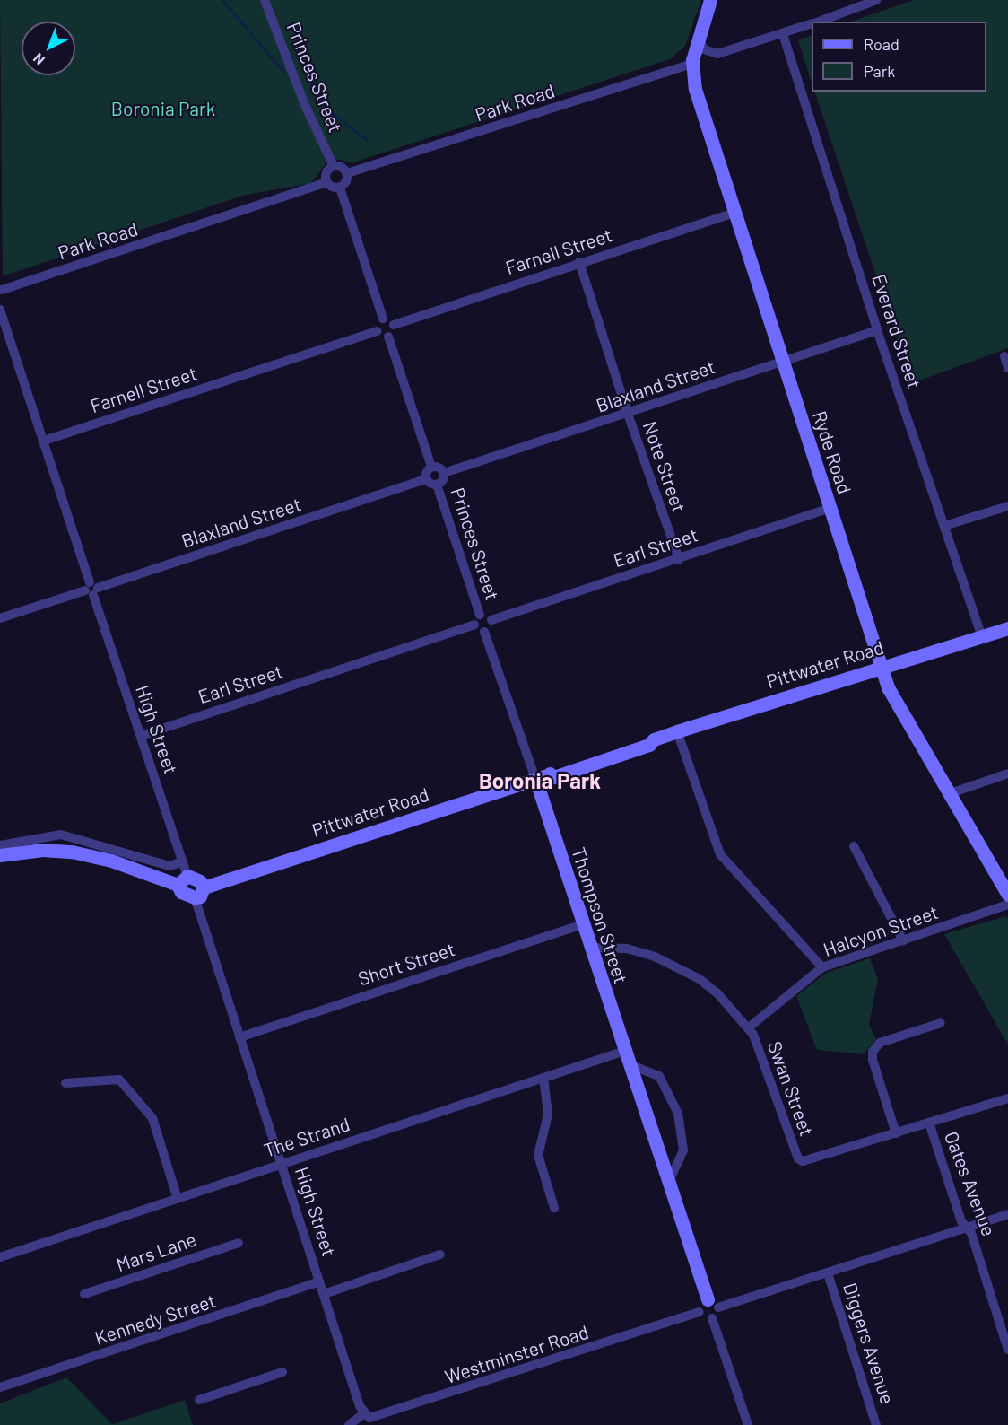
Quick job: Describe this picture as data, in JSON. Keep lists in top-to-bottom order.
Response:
{
  "streets": {
    "main road": ["Ryde Road", "Pittwater Road", "Thompson Street"],
    "street": [
      "Princes Street",
      "Park Road",
      "Farnell Street",
      "Everard Street",
      "Blaxland Street",
      "Note Street",
      "Earl Street",
      "High Street",
      "Halcyon Street",
      "Short Street",
      "Swan Street",
      "The Strand",
      "Oates Avenue",
      "Mars Lane",
      "Kennedy Street",
      "Diggers Avenue",
      "Westminster Road"
    ]
  },
  "crossings": [
    ["Princes Street", "Park Road"],
    ["Princes Street", "Blaxland Street"],
    ["Park Road", "Ryde Road"],
    ["Farnell Street", "Ryde Road"],
    ["Farnell Street", "Note Street"],
    ["Farnell Street", "High Street"],
    ["Everard Street", "Blaxland Street"],
    ["Everard Street", "Pittwater Road"],
    ["Blaxland Street", "Ryde Road"],
    ["Blaxland Street", "Note Street"],
    ["Blaxland Street", "High Street"],
    ["Ryde Road", "Earl Street"],
    ["Ryde Road", "Pittwater Road"],
    ["Note Street", "Earl Street"],
    ["Earl Street", "High Street"],
    ["Pittwater Road", "High Street"],
    ["Pittwater Road", "Thompson Street"],
    ["High Street", "Short Street"],
    ["High Street", "The Strand"],
    ["High Street", "Kennedy Street"],
    ["High Street", "Westminster Road"],
    ["Thompson Street", "Short Street"],
    ["Thompson Street", "Swan Street"],
    ["Thompson Street", "The Strand"],
    ["Halcyon Street", "Swan Street"],
    ["Swan Street", "Oates Avenue"]
  ],
  "districts": ["Boronia Park"],
  "parks": ["Boronia Park"],
  "legend": ["Road", "Park"],
  "north": "bottom left"
}
